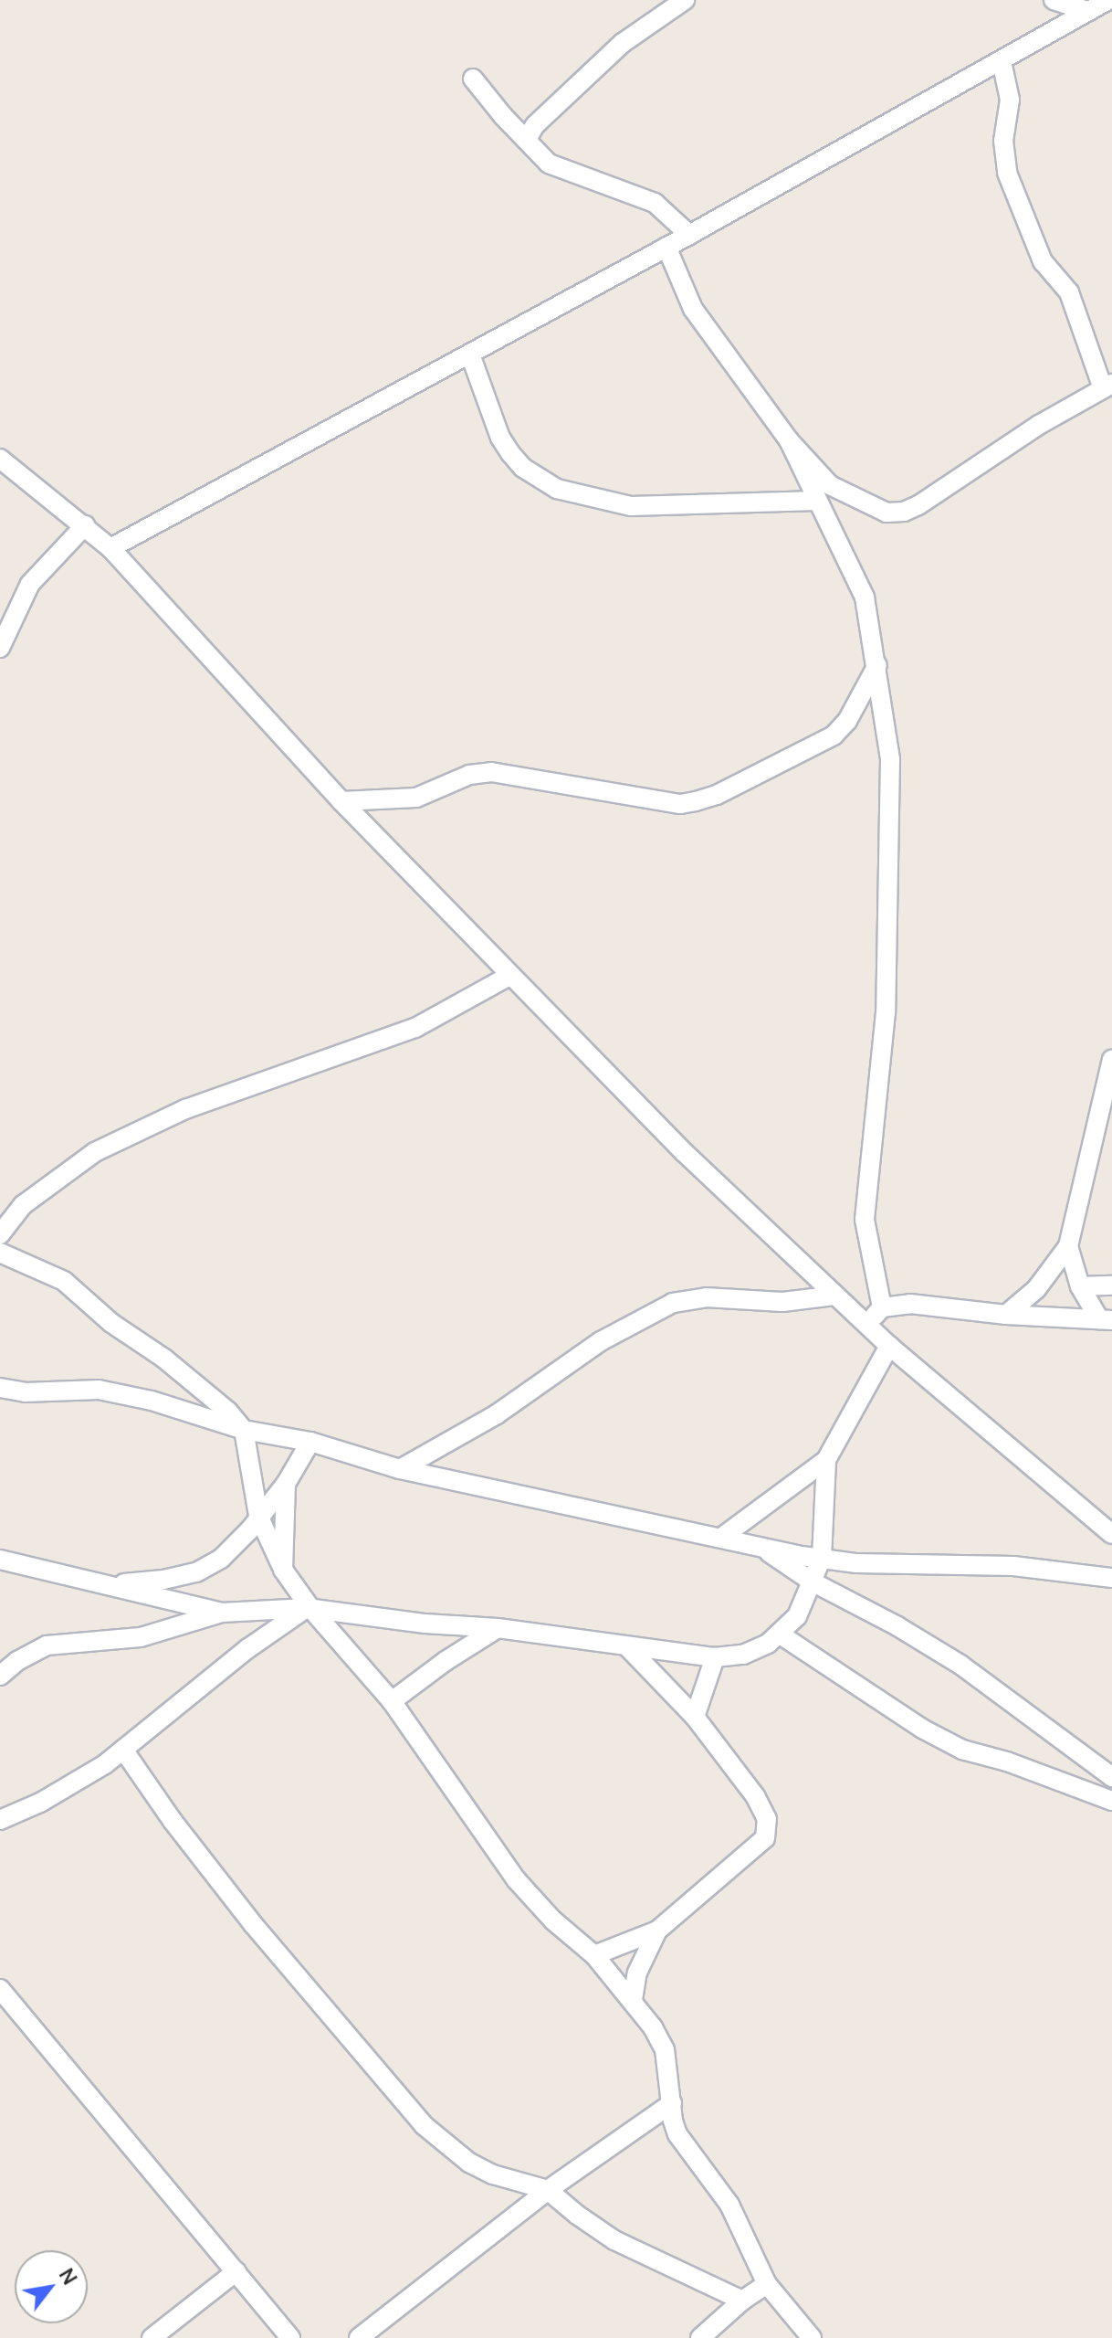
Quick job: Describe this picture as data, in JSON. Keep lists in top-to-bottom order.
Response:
{
  "north": "top right"
}
